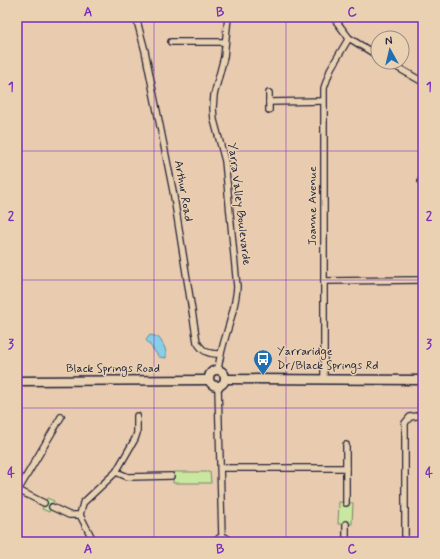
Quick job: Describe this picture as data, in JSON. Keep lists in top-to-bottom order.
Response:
{
  "streets": {
    "main road": ["Black Springs Road"],
    "street": ["Arthur Road", "Yarra Valley Boulevarde", "Joanne Avenue"]
  },
  "crossings": [
    ["Arthur Road", "Yarra Valley Boulevarde"],
    ["Yarra Valley Boulevarde", "Black Springs Road"]
  ],
  "places": {
    "bus stop": ["Yarraridge Dr/Black Springs Rd"]
  },
  "north": "top",
  "grid": {
    "columns": ["A", "B", "C"],
    "rows": [
      "1",
      "2",
      "3",
      "4"
    ]
  }
}
